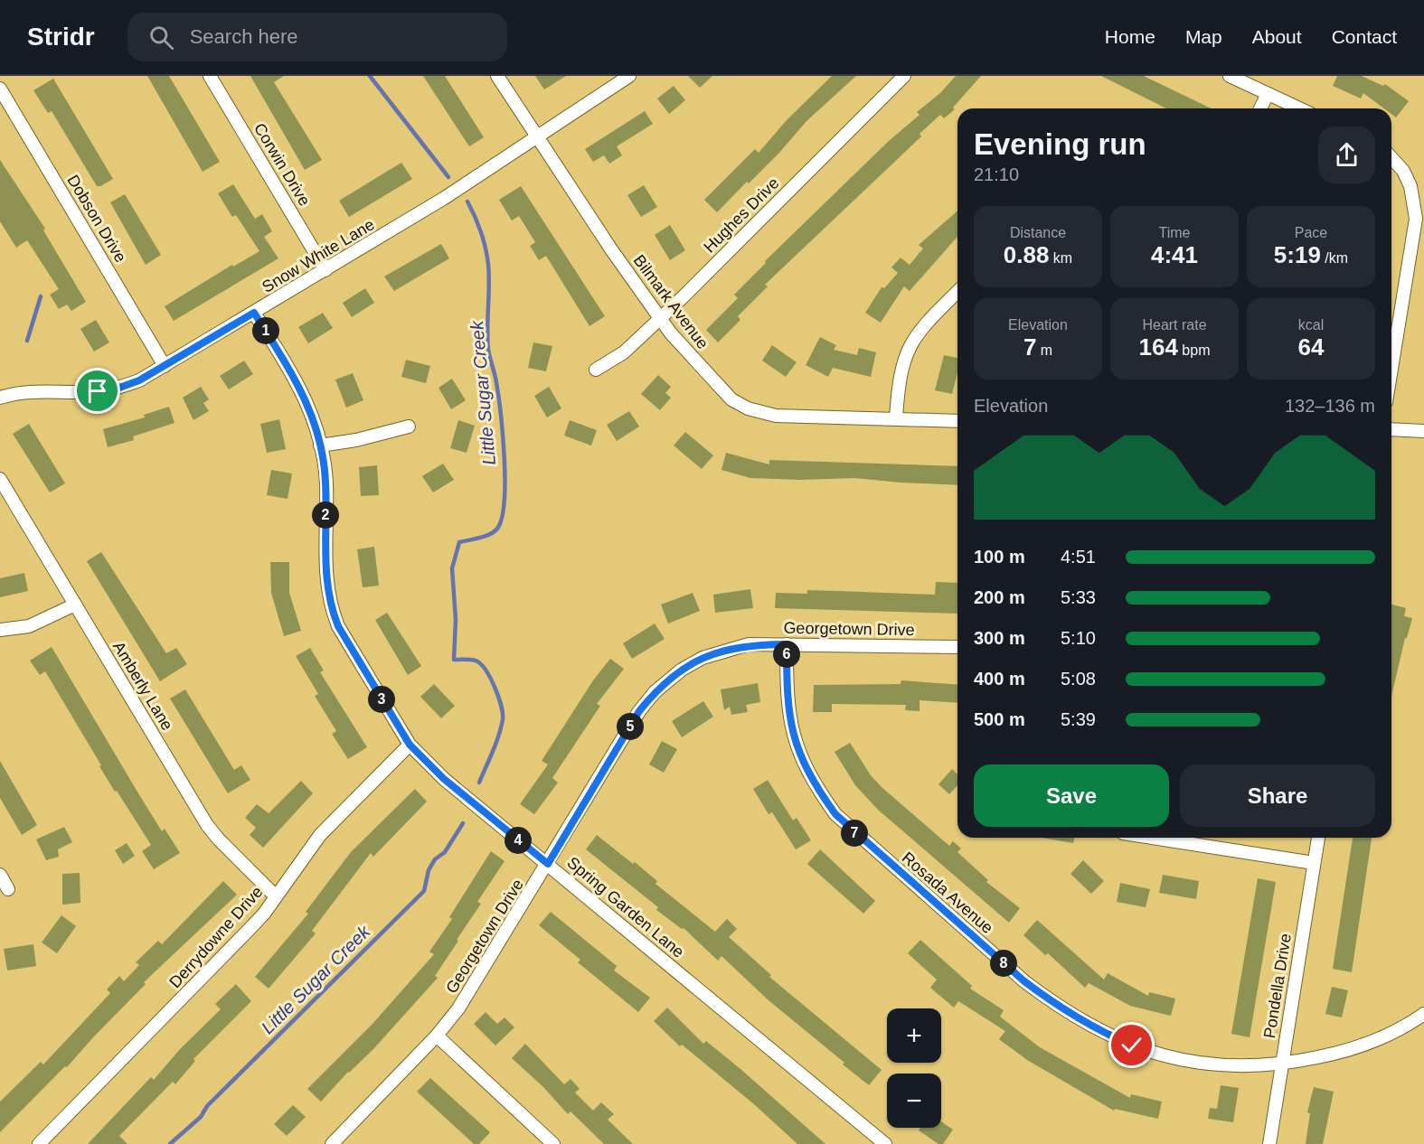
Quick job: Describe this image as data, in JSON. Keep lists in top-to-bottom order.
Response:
{
  "streets": {
    "street": [
      "Corwin Drive",
      "Hughes Drive",
      "Dobson Drive",
      "Snow White Lane",
      "Bilmark Avenue",
      "Georgetown Drive",
      "Amberly Lane",
      "Rosada Avenue",
      "Spring Garden Lane",
      "Derrydowne Drive",
      "Pondella Drive"
    ]
  },
  "crossings": [
    ["Corwin Drive", "Snow White Lane"],
    ["Hughes Drive", "Bilmark Avenue"],
    ["Dobson Drive", "Snow White Lane"],
    ["Snow White Lane", "Bilmark Avenue"],
    ["Snow White Lane", "Spring Garden Lane"],
    ["Georgetown Drive", "Rosada Avenue"],
    ["Georgetown Drive", "Spring Garden Lane"],
    ["Amberly Lane", "Derrydowne Drive"],
    ["Rosada Avenue", "Pondella Drive"],
    ["Spring Garden Lane", "Derrydowne Drive"]
  ],
  "water": ["Little Sugar Creek"],
  "page": {
    "header": "Stridr",
    "search": "Search here",
    "nav": [
      "Home",
      "Map",
      "About",
      "Contact"
    ],
    "heading": ["Evening run", "21:10"],
    "stats": [
      ["Distance", "0.88 km"],
      ["Time", "4:41"],
      ["Pace", "5:19 /km"],
      ["Elevation", "7 m"],
      ["Heart rate", "164 bpm"],
      ["kcal", "64"]
    ],
    "pins": [
      "1",
      "2",
      "6",
      "3",
      "5",
      "7",
      "4",
      "8"
    ],
    "chart": ["Elevation", "132–136 m"],
    "list": [
      {
        "name": "100 m",
        "note": "4:51"
      },
      {
        "name": "200 m",
        "note": "5:33"
      },
      {
        "name": "300 m",
        "note": "5:10"
      },
      {
        "name": "400 m",
        "note": "5:08"
      },
      {
        "name": "500 m",
        "note": "5:39"
      }
    ],
    "buttons": ["Save", "Share"],
    "map_buttons": ["+", "−"]
  }
}
